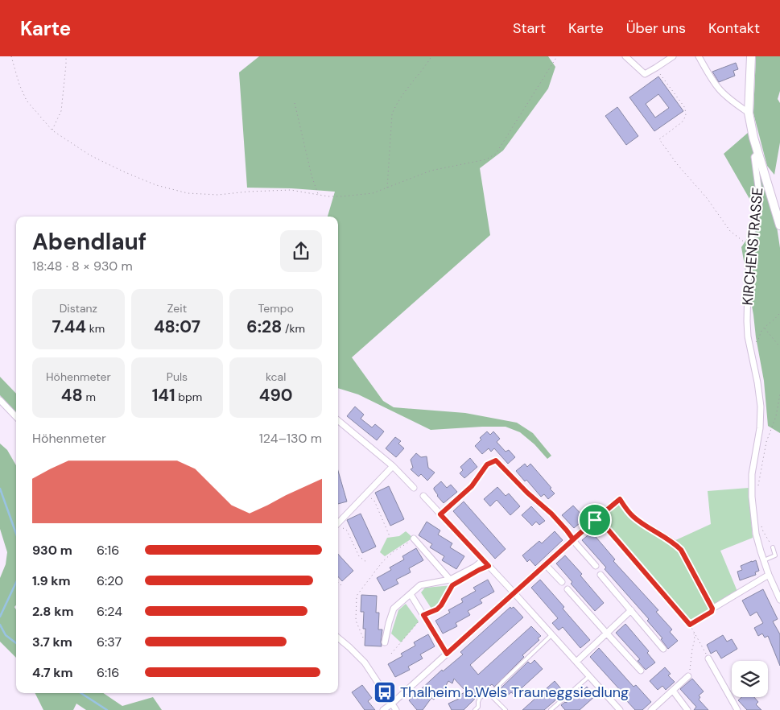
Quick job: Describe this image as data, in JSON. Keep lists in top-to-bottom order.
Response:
{
  "streets": {
    "street": ["KIRCHENSTRASSE"]
  },
  "places": {
    "bus stop": ["Thalheim b.Wels Trauneggsiedlung"]
  },
  "page": {
    "header": "Karte",
    "nav": [
      "Start",
      "Karte",
      "Über uns",
      "Kontakt"
    ],
    "heading": ["Abendlauf", "18:48 · 8 × 930 m"],
    "stats": [
      ["Distanz", "7.44 km"],
      ["Zeit", "48:07"],
      ["Tempo", "6:28 /km"],
      ["Höhenmeter", "48 m"],
      ["Puls", "141 bpm"],
      ["kcal", "490"]
    ],
    "chart": ["Höhenmeter", "124–130 m"],
    "list": [
      {
        "name": "930 m",
        "note": "6:16"
      },
      {
        "name": "1.9 km",
        "note": "6:20"
      },
      {
        "name": "2.8 km",
        "note": "6:24"
      },
      {
        "name": "3.7 km",
        "note": "6:37"
      },
      {
        "name": "4.7 km",
        "note": "6:16"
      }
    ]
  }
}
